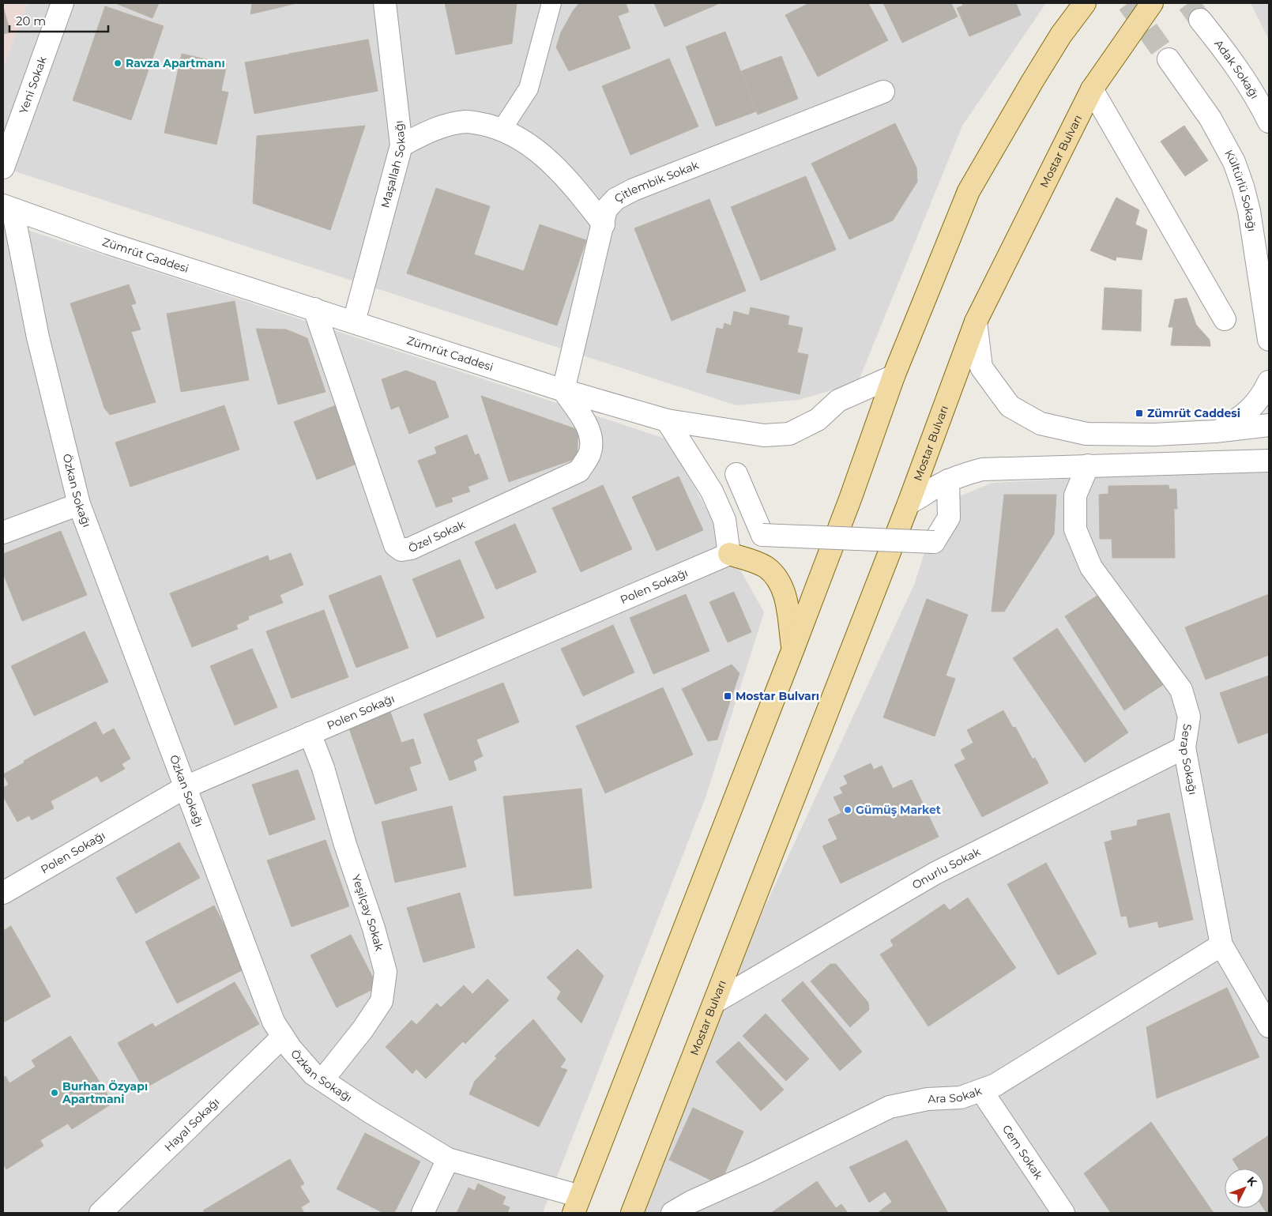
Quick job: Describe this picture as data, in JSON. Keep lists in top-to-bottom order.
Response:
{
  "streets": {
    "main road": ["Mostar Bulvarı"],
    "street": [
      "Adak Sokağı",
      "Yeni Sokak",
      "Maşallah Sokağı",
      "Çitlembik Sokak",
      "Kültürlü Sokağı",
      "Zümrüt Caddesi",
      "Özkan Sokağı",
      "Özel Sokak",
      "Polen Sokağı",
      "Serap Sokağı",
      "Onurlu Sokak",
      "Yeşilçay Sokak",
      "Ara Sokak",
      "Hayal Sokağı",
      "Cem Sokak"
    ]
  },
  "crossings": [
    ["Mostar Bulvarı", "Onurlu Sokak"],
    ["Maşallah Sokağı", "Zümrüt Caddesi"],
    ["Çitlembik Sokak", "Zümrüt Caddesi"],
    ["Çitlembik Sokak", "Özel Sokak"],
    ["Zümrüt Caddesi", "Özkan Sokağı"],
    ["Zümrüt Caddesi", "Özel Sokak"],
    ["Özkan Sokağı", "Polen Sokağı"],
    ["Özkan Sokağı", "Yeşilçay Sokak"],
    ["Özkan Sokağı", "Hayal Sokağı"],
    ["Polen Sokağı", "Yeşilçay Sokak"],
    ["Serap Sokağı", "Onurlu Sokak"],
    ["Serap Sokağı", "Ara Sokak"],
    ["Ara Sokak", "Cem Sokak"]
  ],
  "places": {
    "other": ["Ravza Apartmanı", "Gümüş Market", "Burhan Özyapı Apartmani"],
    "transit": ["Zümrüt Caddesi", "Mostar Bulvarı"]
  },
  "scale_bar": "20 m",
  "north": "top right"
}
